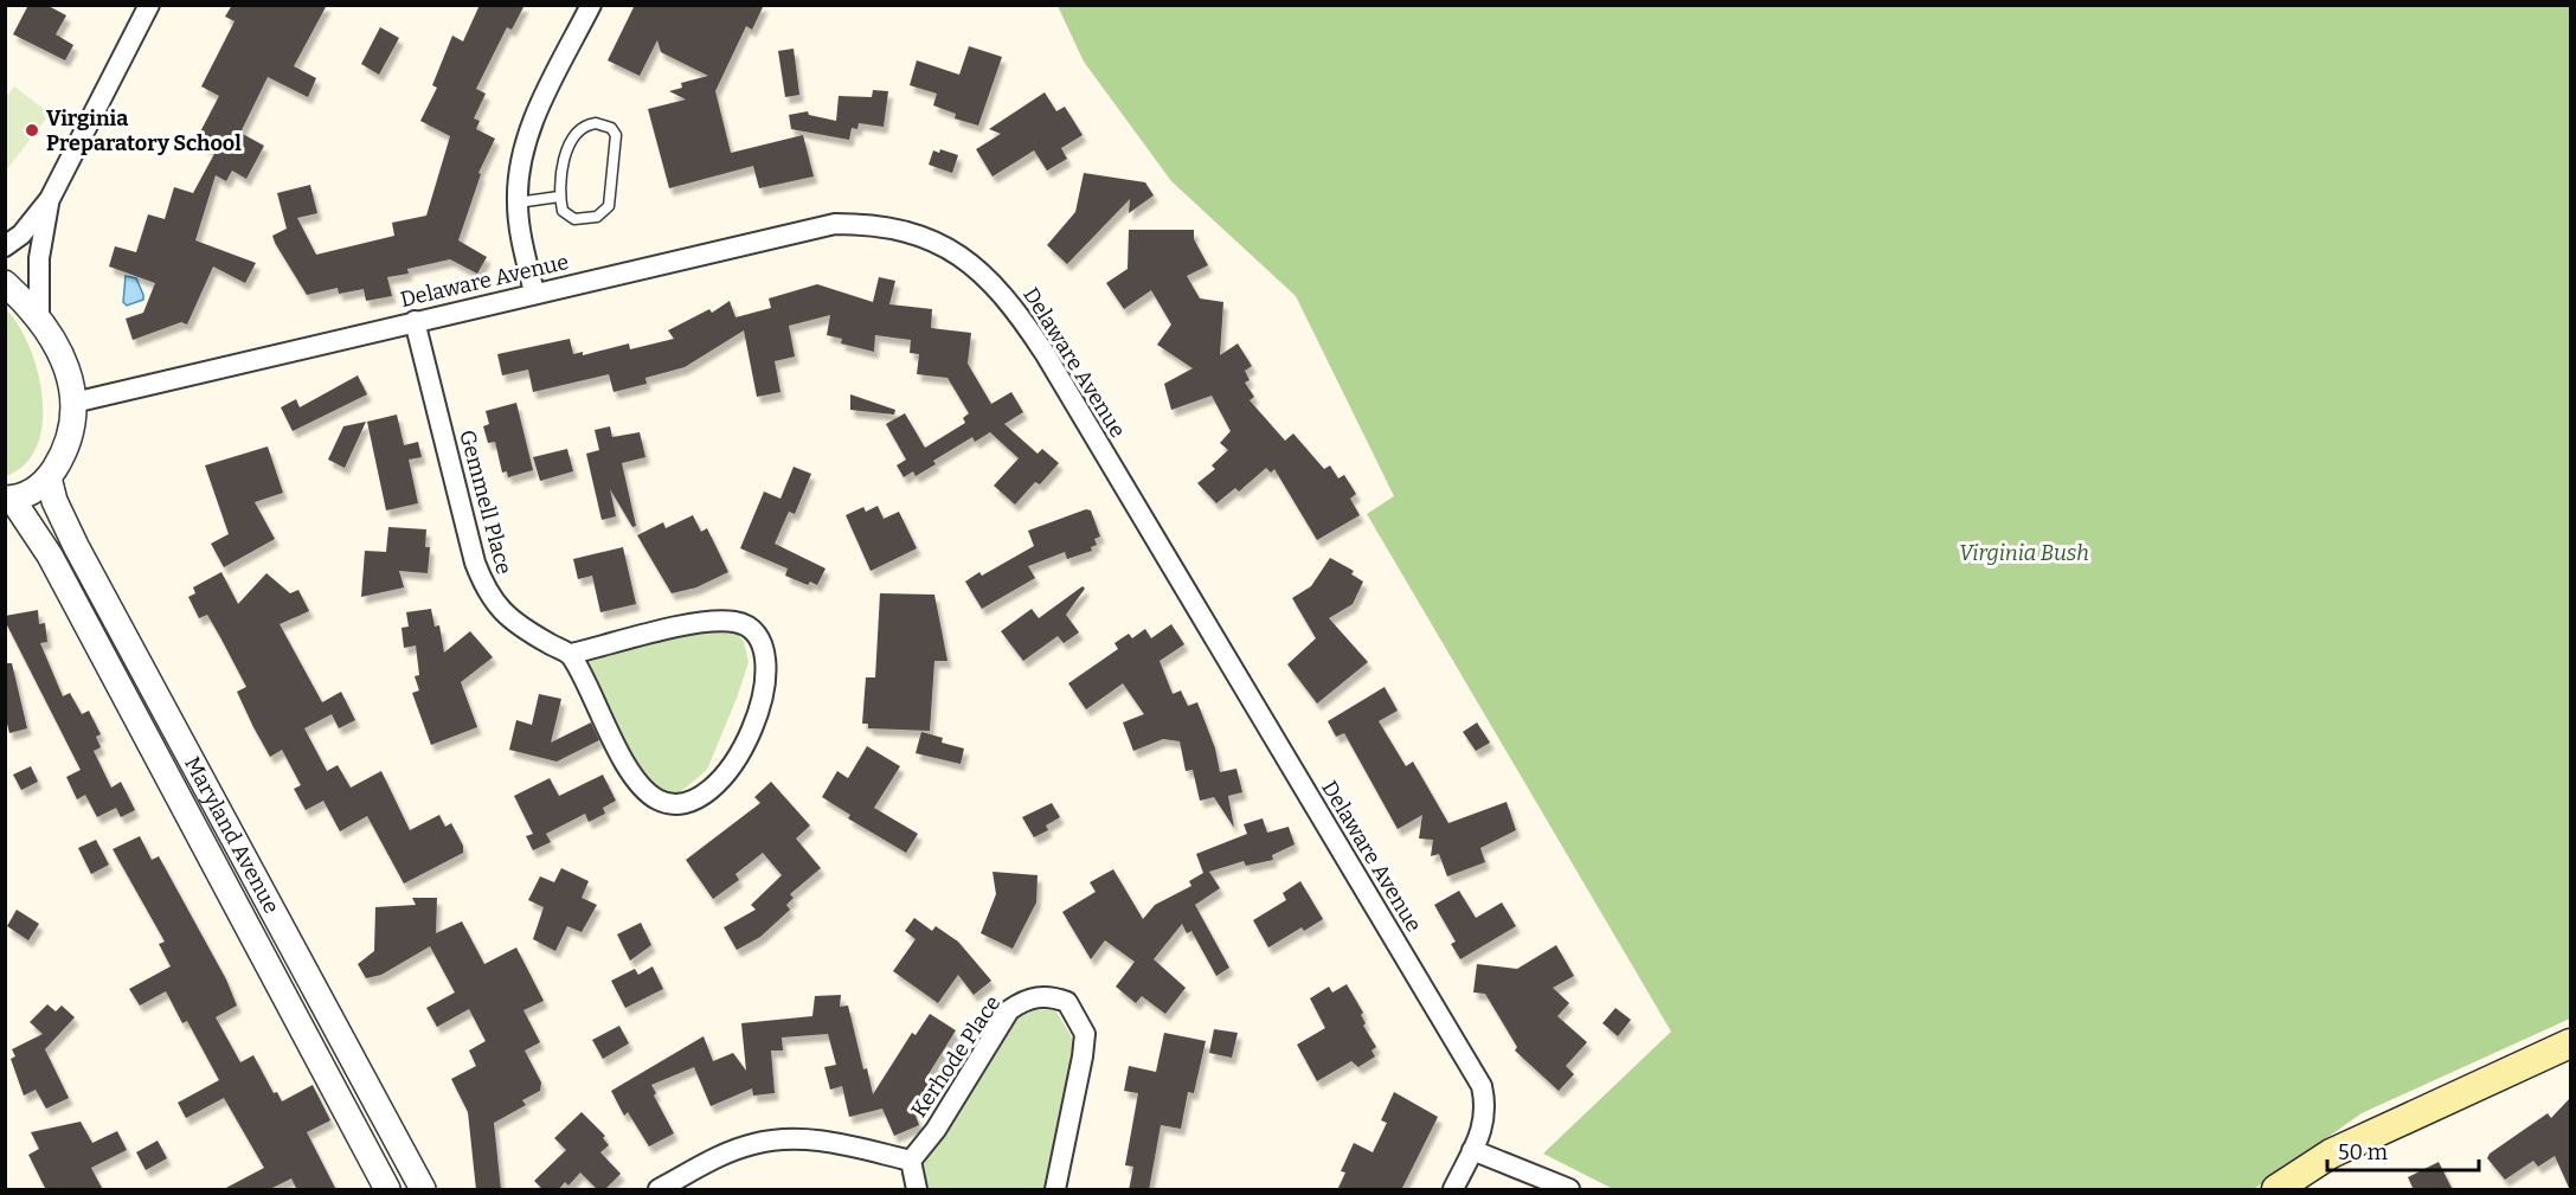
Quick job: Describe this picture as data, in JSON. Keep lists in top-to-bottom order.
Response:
{
  "streets": {
    "street": [
      "Delaware Avenue",
      "Gemmell Place",
      "Maryland Avenue",
      "Kerhode Place"
    ]
  },
  "crossings": [
    ["Delaware Avenue", "Gemmell Place"]
  ],
  "parks": ["Virginia Bush"],
  "places": ["Virginia Preparatory School"],
  "scale_bar": "50 m"
}
